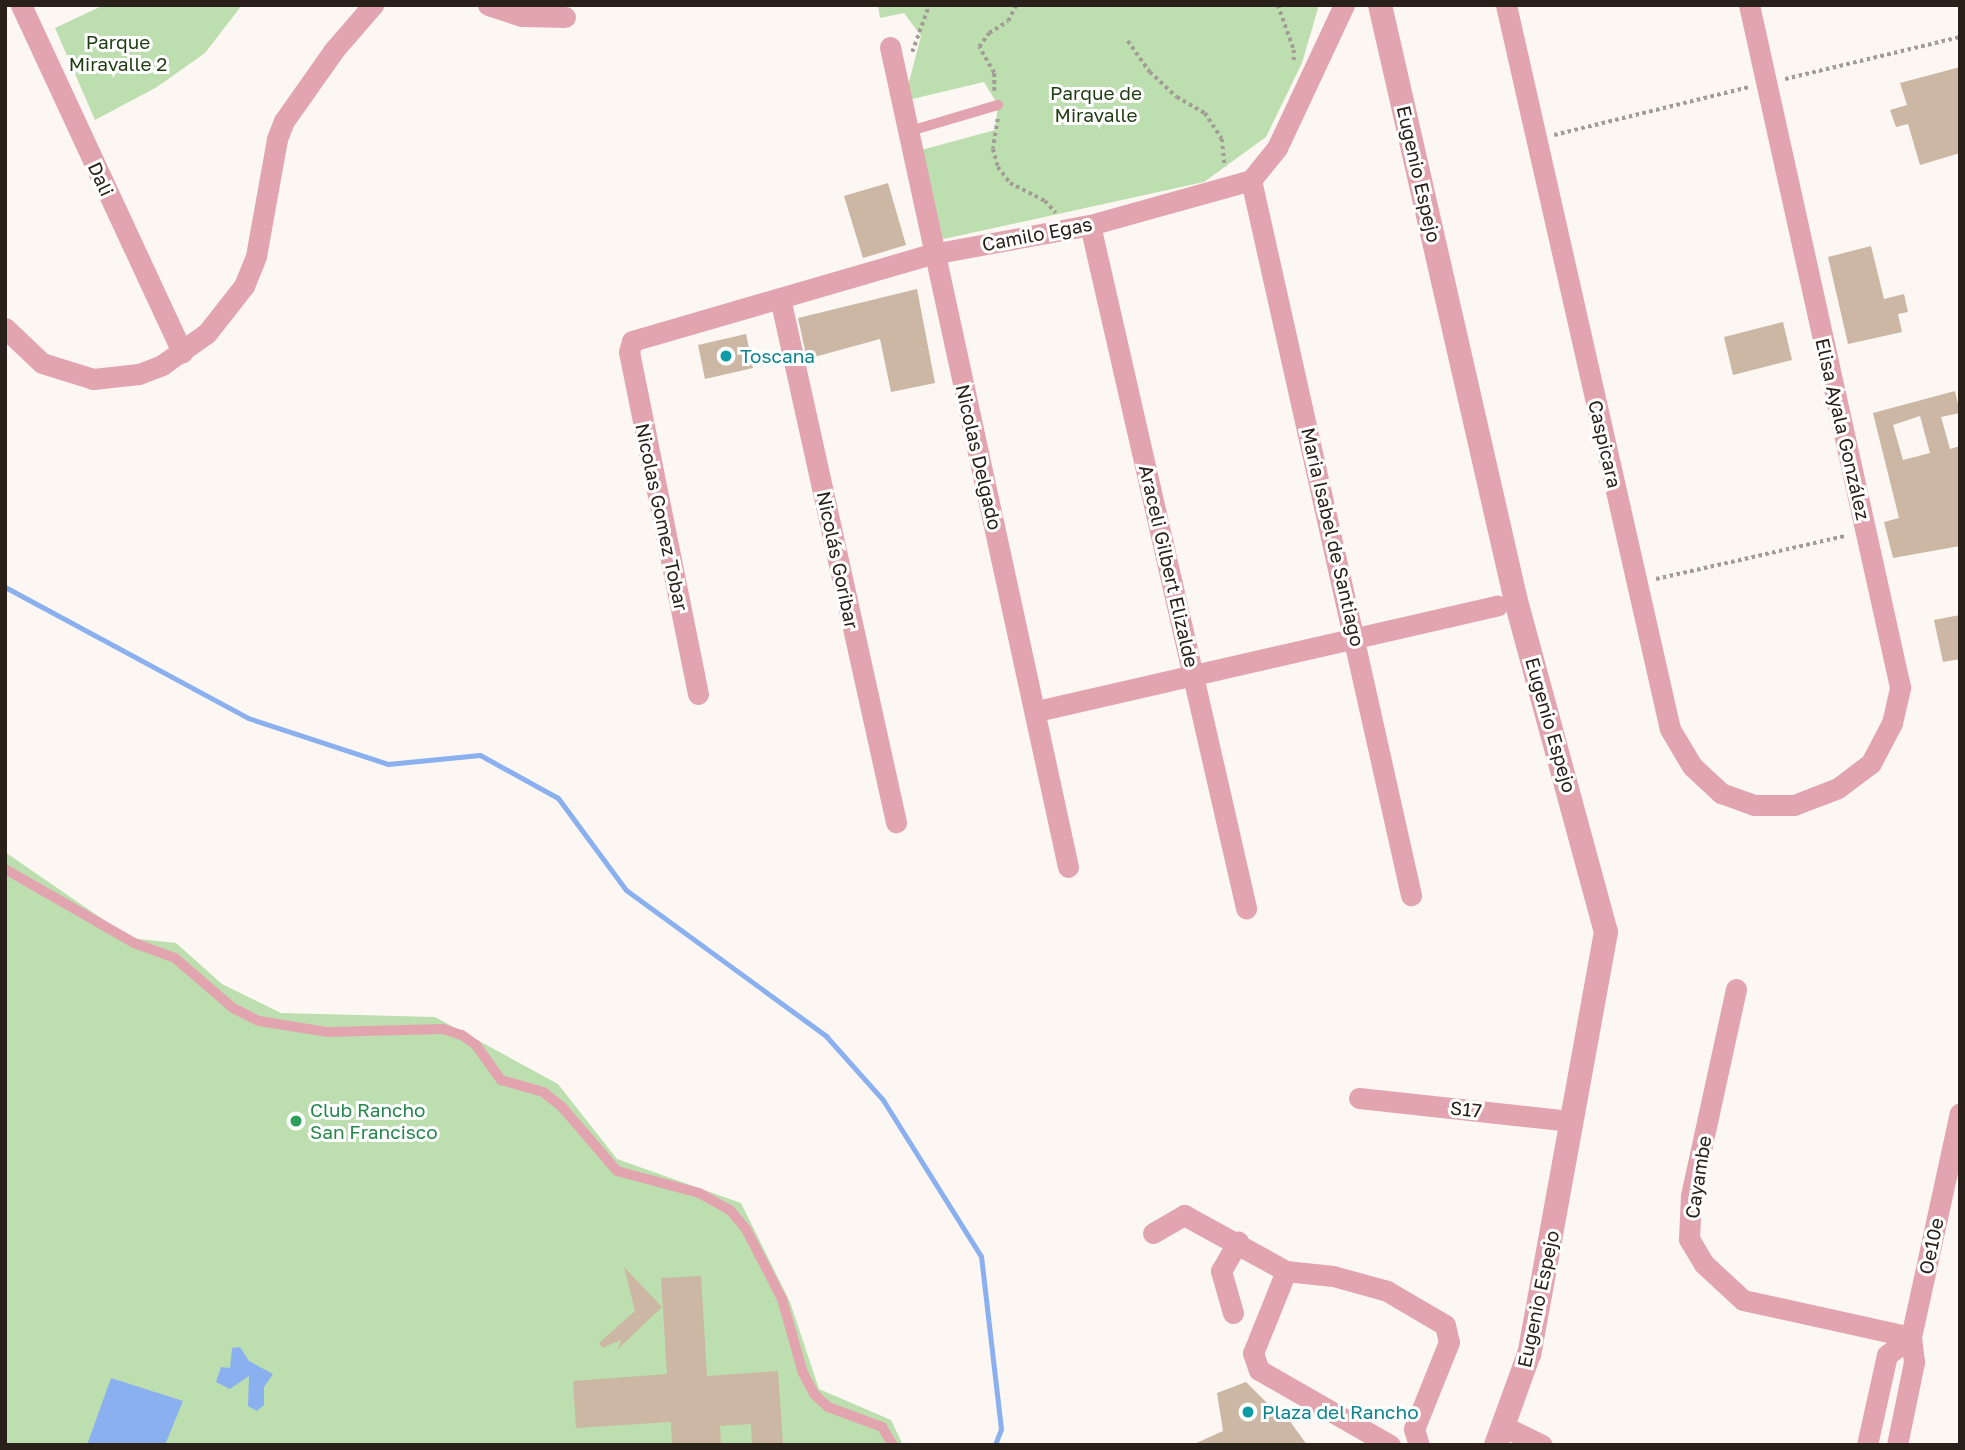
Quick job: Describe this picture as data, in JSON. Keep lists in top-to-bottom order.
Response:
{
  "streets": {
    "street": [
      "Eugenio Espejo",
      "Dali",
      "Camilo Egas",
      "Elisa Ayala González",
      "Caspicara",
      "Nicolas Delgado",
      "Nicolas Gomez Tobar",
      "Maria Isabel de Santiago",
      "Nicolás Goribar",
      "Araceli Gilbert Elizalde",
      "S17",
      "Cayambe",
      "Oe10e"
    ]
  },
  "crossings": [
    ["Eugenio Espejo", "S17"],
    ["Camilo Egas", "Nicolas Delgado"],
    ["Camilo Egas", "Nicolas Gomez Tobar"],
    ["Camilo Egas", "Maria Isabel de Santiago"],
    ["Camilo Egas", "Nicolás Goribar"],
    ["Camilo Egas", "Araceli Gilbert Elizalde"],
    ["Elisa Ayala González", "Caspicara"],
    ["Cayambe", "Oe10e"]
  ],
  "parks": ["Parque Miravalle 2", "Parque de Miravalle"],
  "places": ["Toscana", "Club Rancho San Francisco", "Plaza del Rancho"]
}
